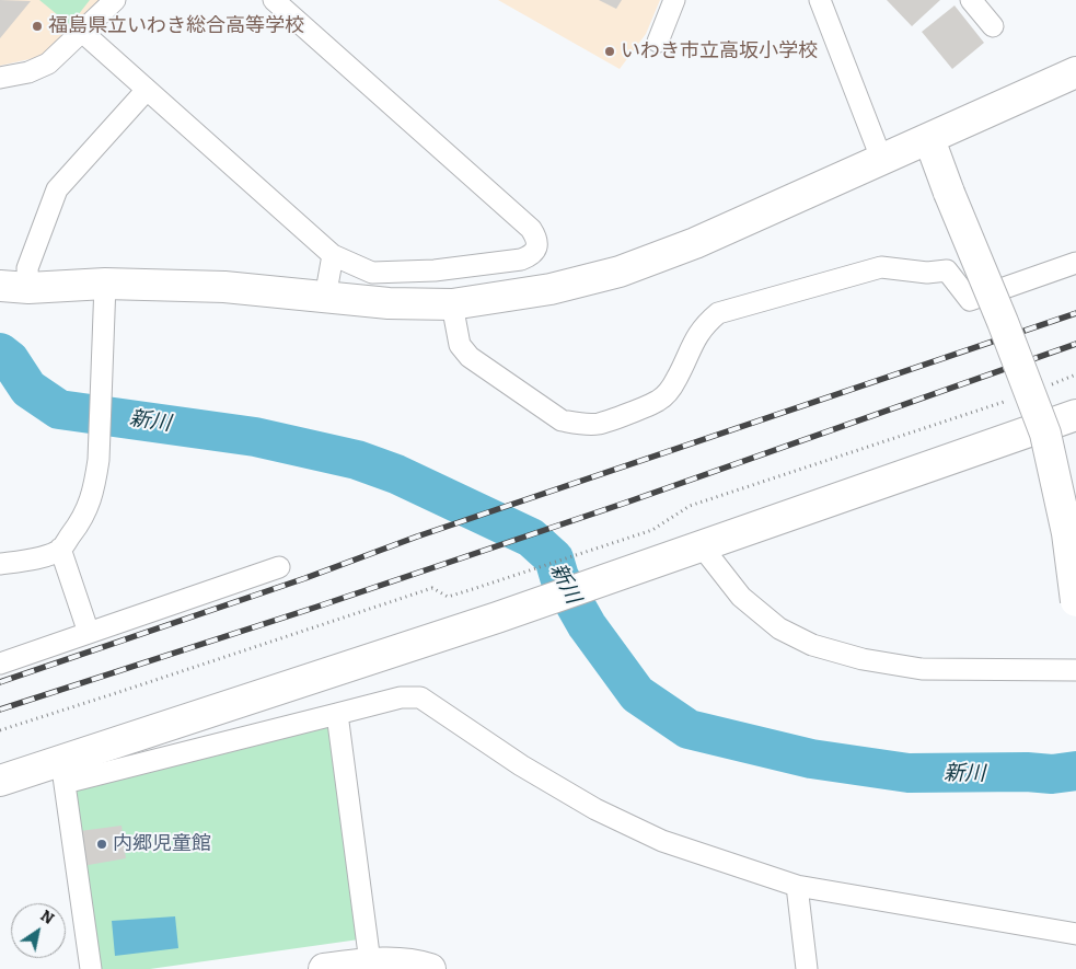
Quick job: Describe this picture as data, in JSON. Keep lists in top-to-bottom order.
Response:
{
  "water": ["新川"],
  "places": ["福島県立いわき総合高等学校", "いわき市立高坂小学校", "内郷児童館"],
  "north": "top right"
}
